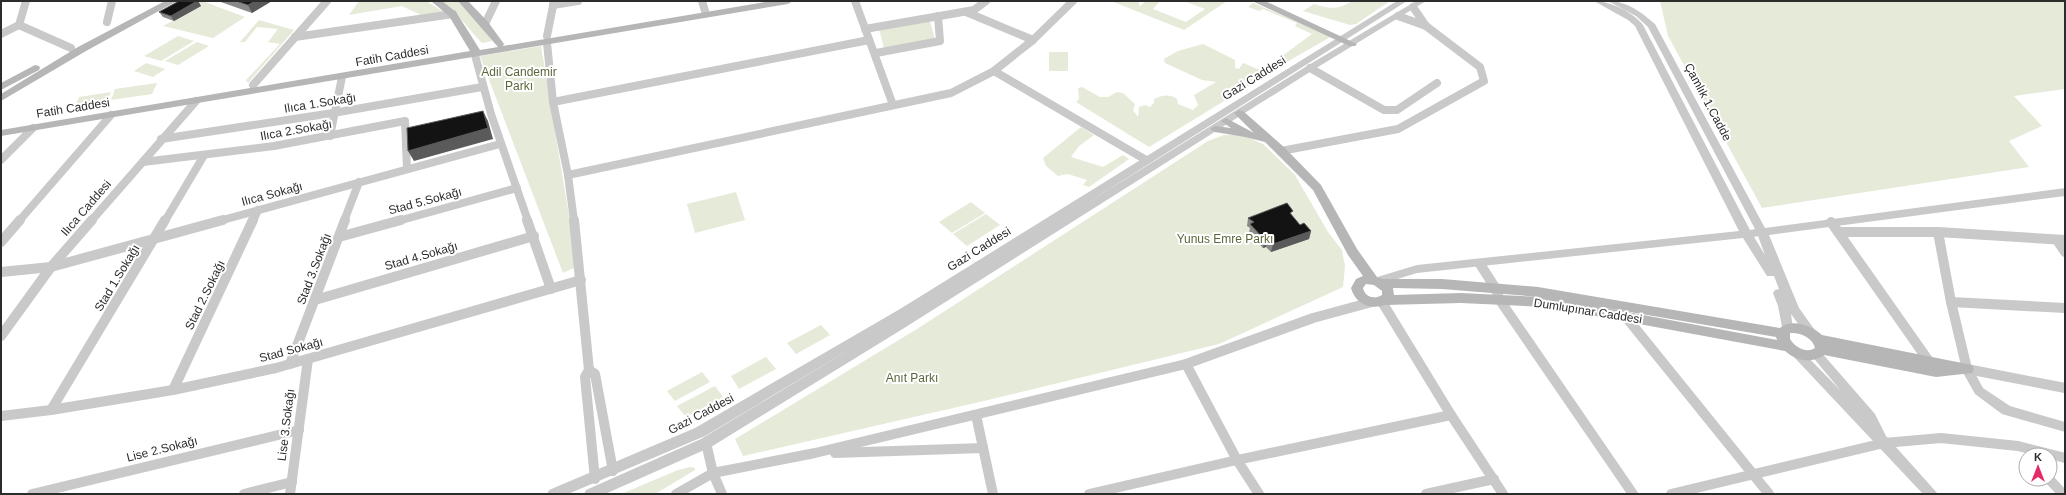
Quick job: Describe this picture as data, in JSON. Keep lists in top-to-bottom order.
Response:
{
  "streets": {
    "main road": ["Fatih Caddesi", "Dumlupınar Caddesi"],
    "street": [
      "Gazi Caddesi",
      "Çamlık 1.Cadde",
      "Ilıca 1.Sokağı",
      "Ilıca 2.Sokağı",
      "Ilıca Sokağı",
      "Stad 5.Sokağı",
      "Ilıca Caddesi",
      "Stad 4.Sokağı",
      "Stad 3.Sokağı",
      "Stad 1.Sokağı",
      "Stad 2.Sokağı",
      "Stad Sokağı",
      "Lise 3.Sokağı",
      "Lise 2.Sokağı"
    ]
  },
  "crossings": [
    ["Fatih Caddesi", "Ilıca Caddesi"],
    ["Çamlık 1.Cadde", "Dumlupınar Caddesi"],
    ["Ilıca 1.Sokağı", "Ilıca Caddesi"],
    ["Ilıca 2.Sokağı", "Ilıca Sokağı"],
    ["Ilıca 2.Sokağı", "Ilıca Caddesi"],
    ["Ilıca 2.Sokağı", "Stad 1.Sokağı"],
    ["Ilıca Sokağı", "Ilıca Caddesi"],
    ["Ilıca Sokağı", "Stad 3.Sokağı"],
    ["Ilıca Sokağı", "Stad 1.Sokağı"],
    ["Ilıca Sokağı", "Stad 2.Sokağı"],
    ["Stad 5.Sokağı", "Stad 3.Sokağı"],
    ["Stad 4.Sokağı", "Stad 3.Sokağı"],
    ["Stad 3.Sokağı", "Stad Sokağı"],
    ["Stad 1.Sokağı", "Stad Sokağı"],
    ["Stad 2.Sokağı", "Stad Sokağı"],
    ["Stad Sokağı", "Lise 3.Sokağı"],
    ["Lise 3.Sokağı", "Lise 2.Sokağı"]
  ],
  "parks": ["Adil Candemir Parkı", "Yunus Emre Parkı", "Anıt Parkı"],
  "north": "top"
}
